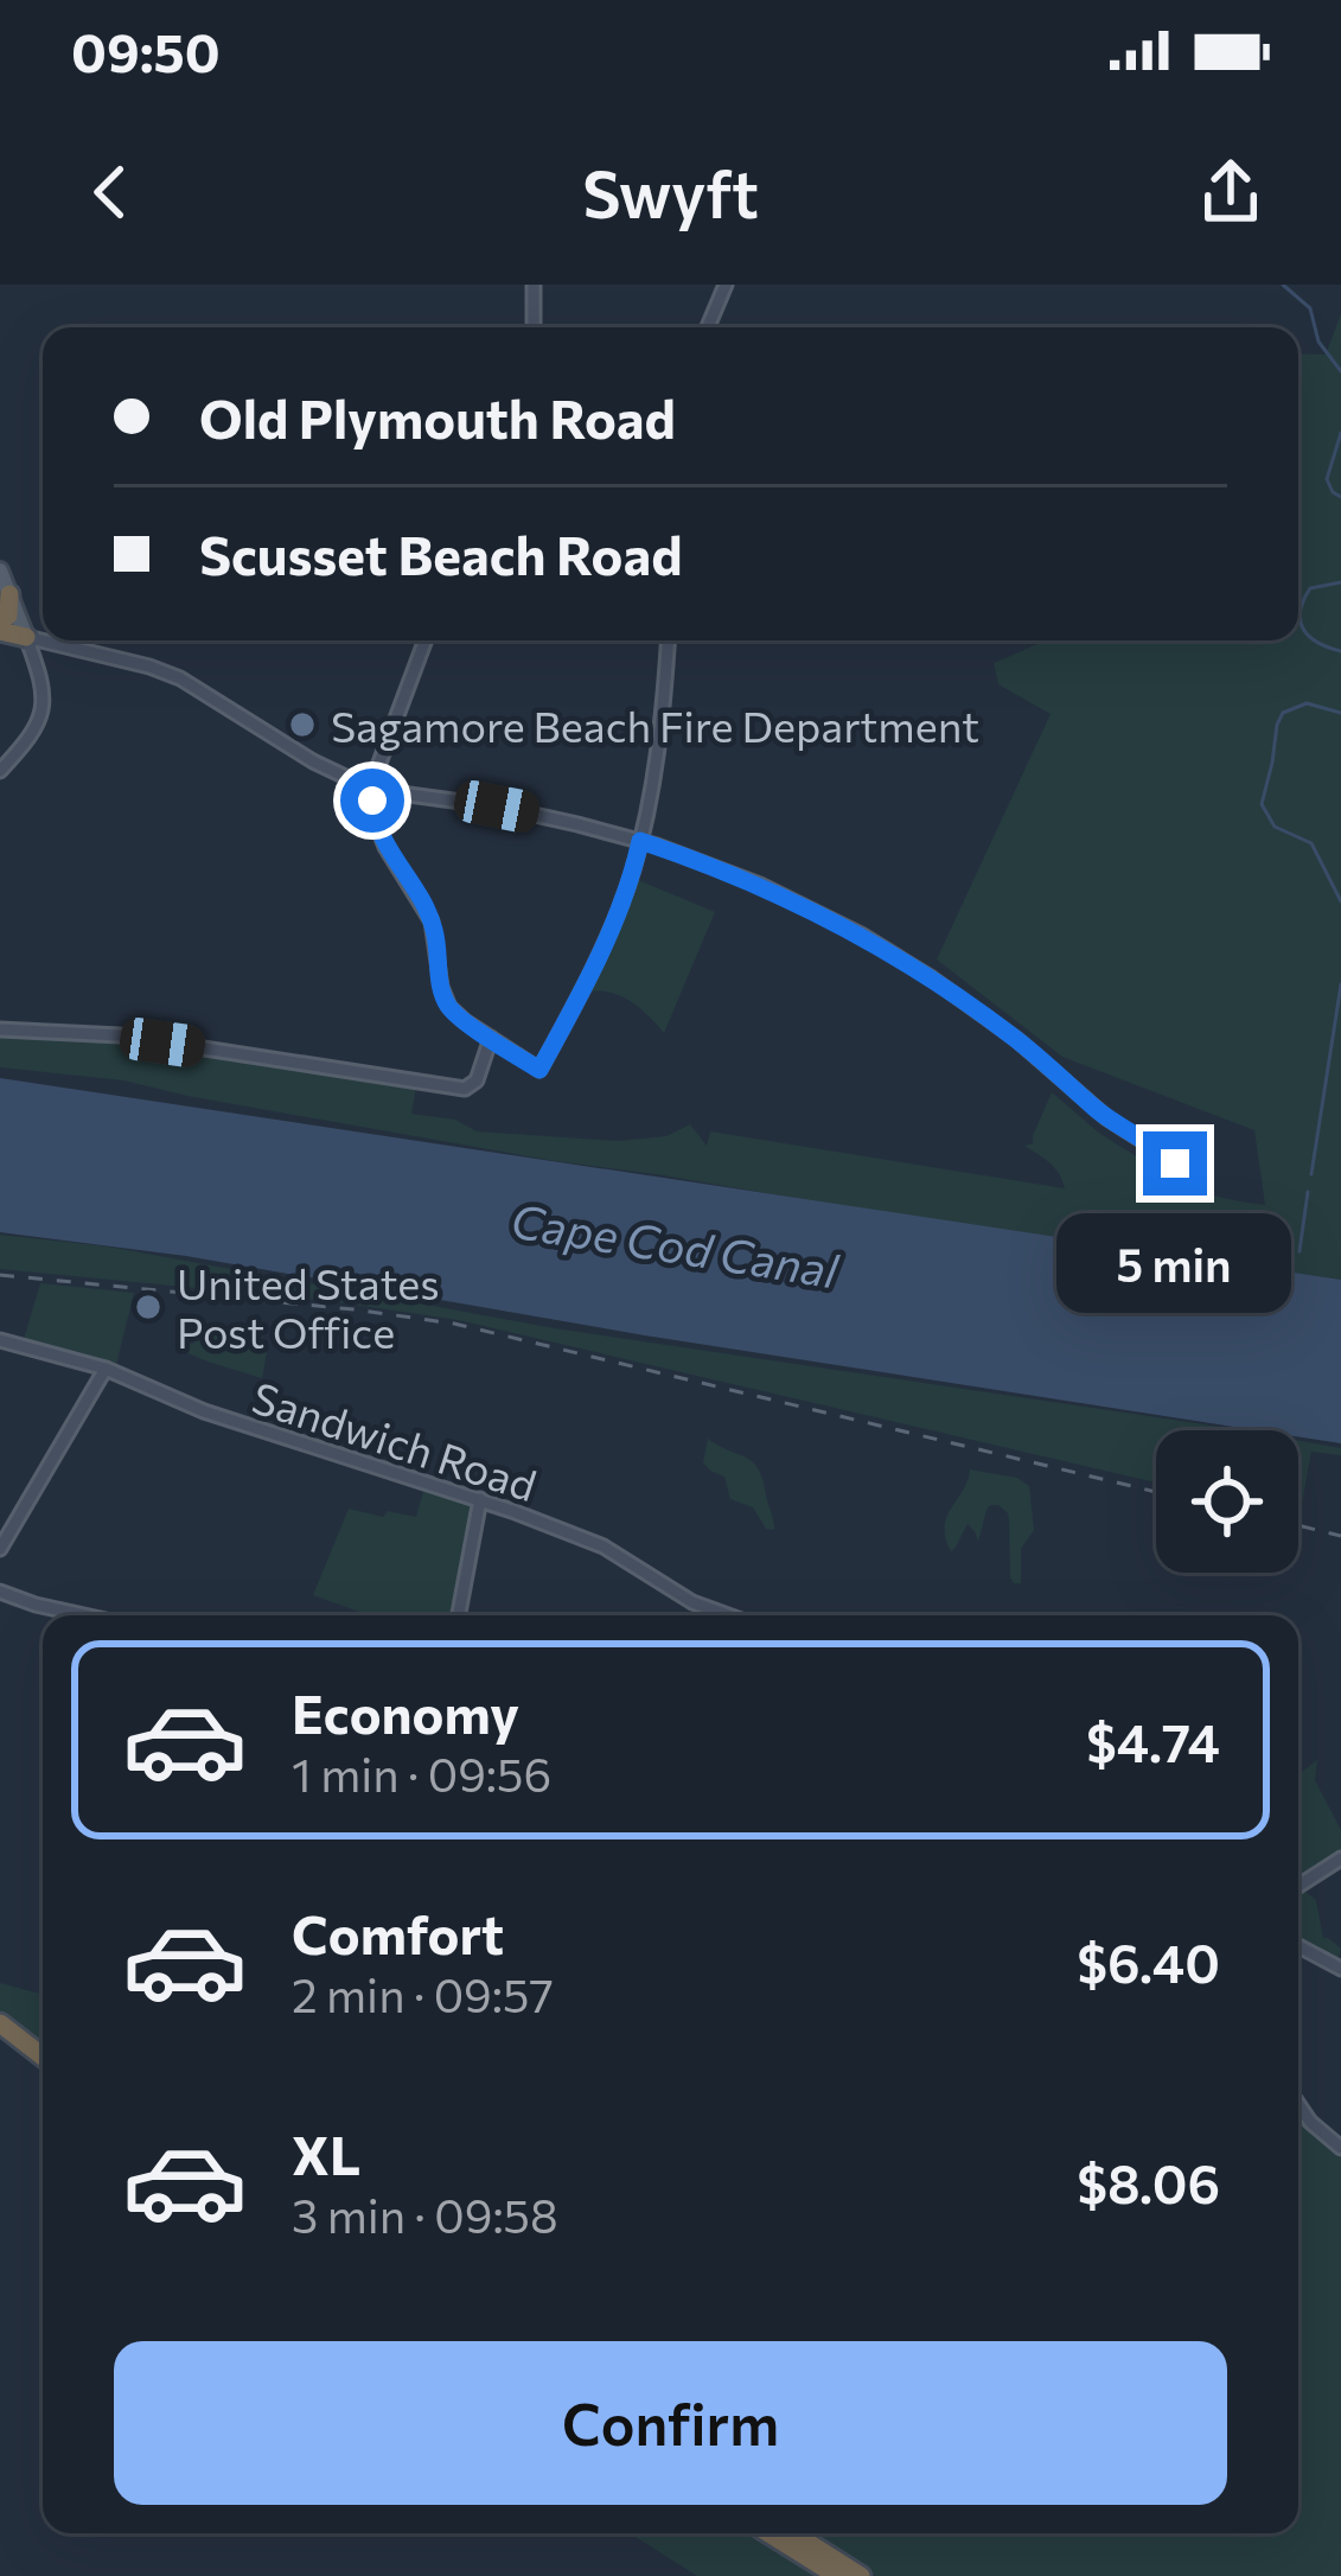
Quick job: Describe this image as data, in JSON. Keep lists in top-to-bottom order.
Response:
{
  "streets": {
    "main road": ["Sandwich Road"]
  },
  "water": ["Cape Cod Canal"],
  "places": ["Sagamore Beach Fire Department", "United States Post Office"],
  "page": {
    "status": "09:50",
    "header": "Swyft",
    "banner": ["Old Plymouth Road", "Scusset Beach Road"],
    "bubble": "5 min",
    "list": [
      {
        "name": "Economy",
        "note": "1 min · 09:56",
        "value": "$4.74"
      },
      {
        "name": "Comfort",
        "note": "2 min · 09:57",
        "value": "$6.40"
      },
      {
        "name": "XL",
        "note": "3 min · 09:58",
        "value": "$8.06"
      }
    ],
    "buttons": "Confirm"
  }
}
